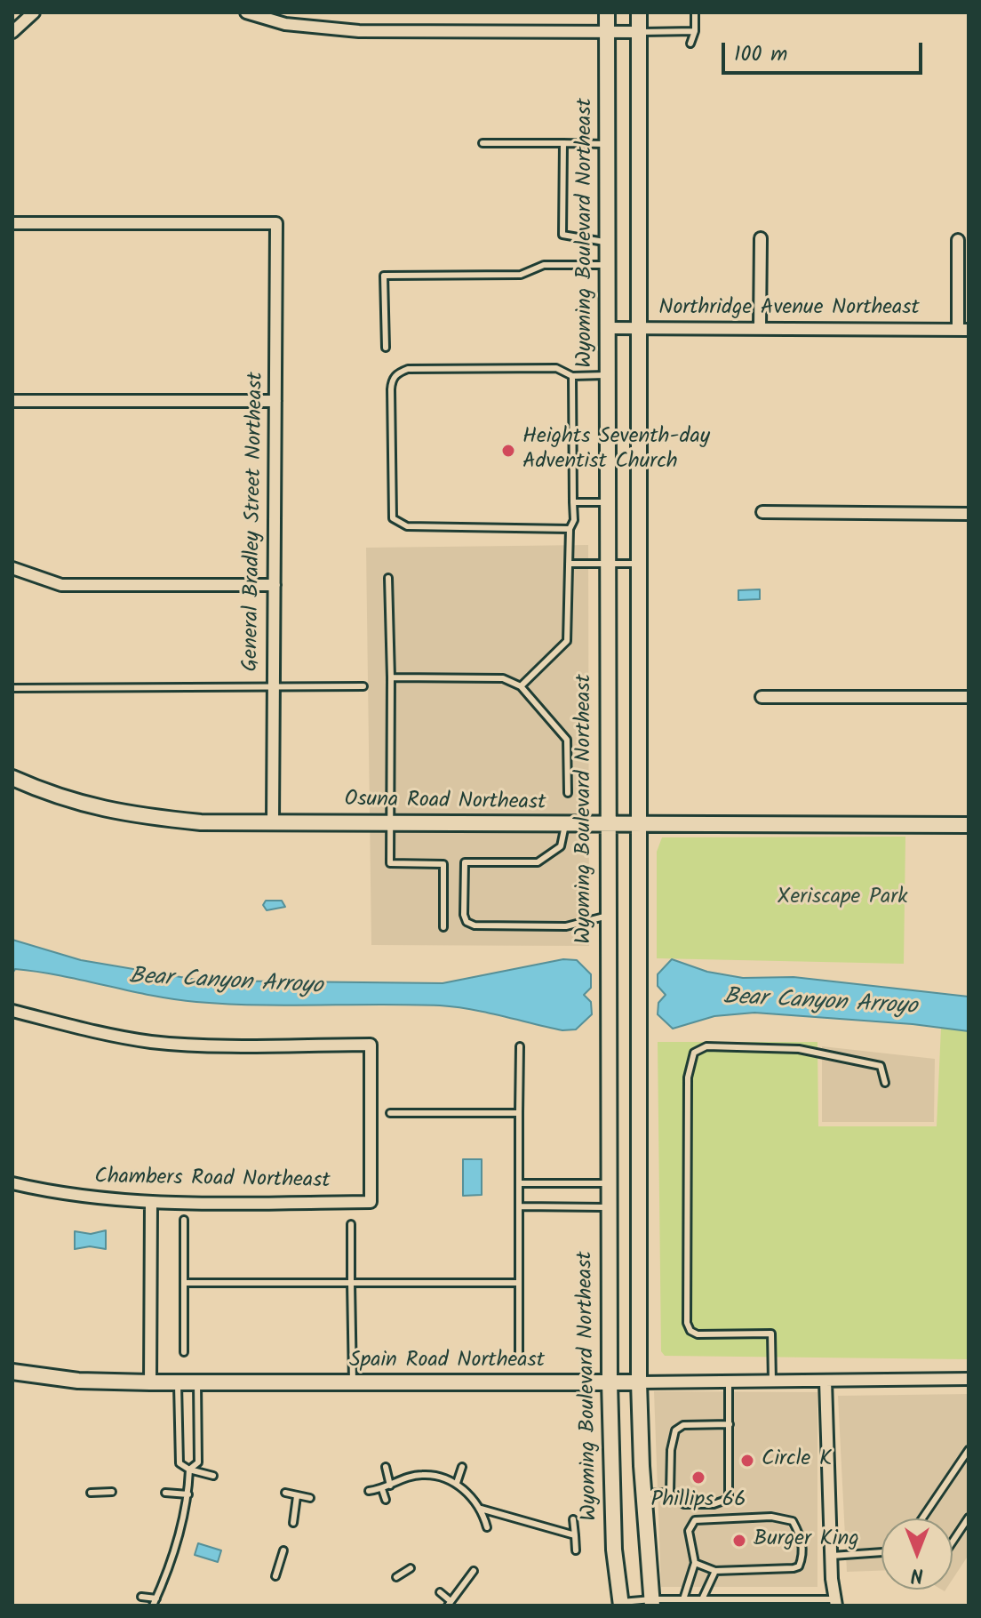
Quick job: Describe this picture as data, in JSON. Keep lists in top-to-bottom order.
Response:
{
  "streets": {
    "main road": ["Wyoming Boulevard Northeast", "Osuna Road Northeast", "Spain Road Northeast"],
    "street": ["Northridge Avenue Northeast", "General Bradley Street Northeast", "Chambers Road Northeast"]
  },
  "crossings": [
    ["Wyoming Boulevard Northeast", "Northridge Avenue Northeast"],
    ["Wyoming Boulevard Northeast", "Osuna Road Northeast"],
    ["Wyoming Boulevard Northeast", "Spain Road Northeast"],
    ["General Bradley Street Northeast", "Osuna Road Northeast"]
  ],
  "water": ["Bear Canyon Arroyo"],
  "parks": ["Xeriscape Park"],
  "places": [
    "Heights Seventh-day Adventist Church",
    "Circle K",
    "Phillips 66",
    "Burger King"
  ],
  "scale_bar": "100 m",
  "north": "bottom"
}
